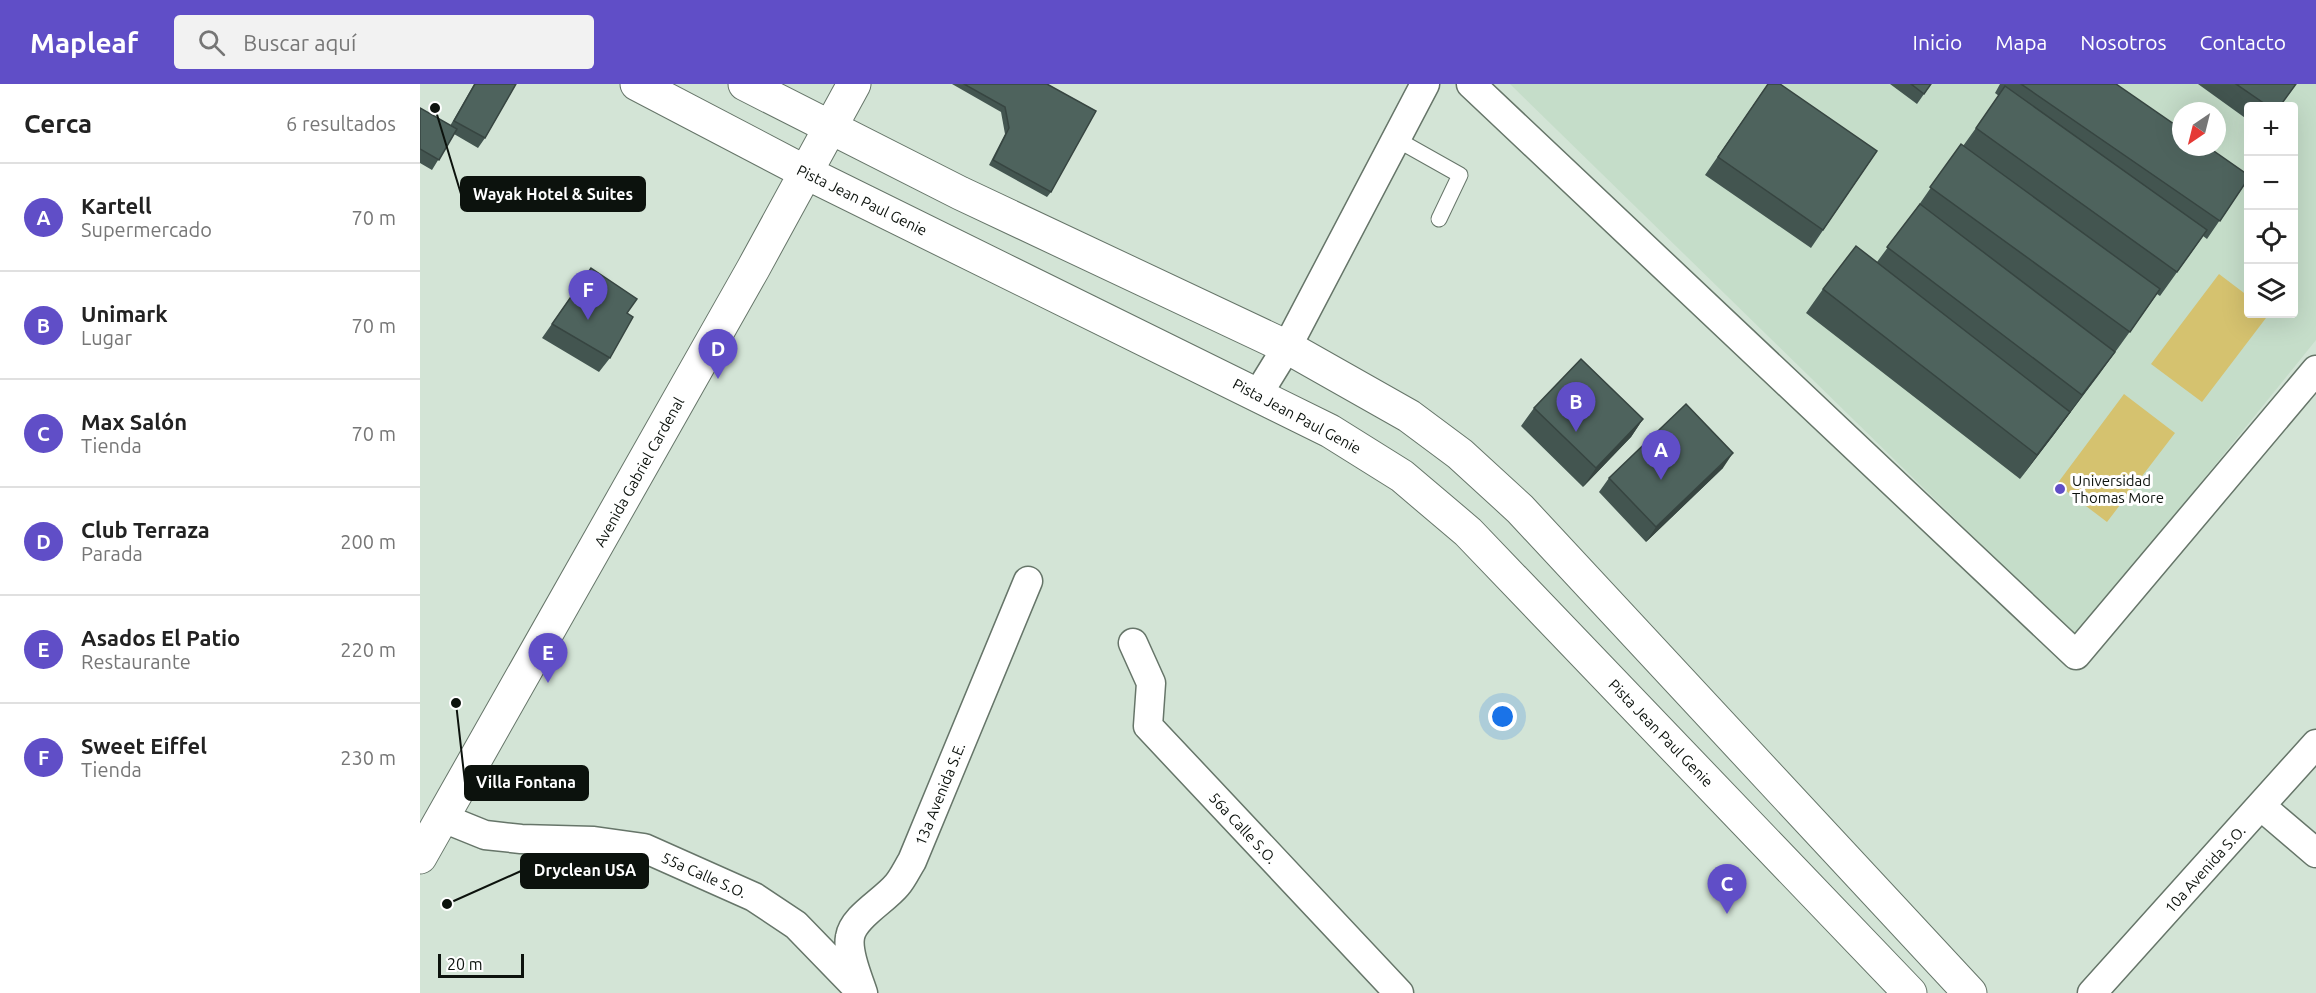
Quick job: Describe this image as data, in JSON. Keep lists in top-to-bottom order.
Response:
{
  "streets": {
    "main road": ["Pista Jean Paul Genie", "Avenida Gabriel Cardenal"],
    "street": [
      "13a Avenida S.E.",
      "56a Calle S.O.",
      "10a Avenida S.O.",
      "55a Calle S.O."
    ]
  },
  "crossings": [
    ["Pista Jean Paul Genie", "Avenida Gabriel Cardenal"],
    ["Avenida Gabriel Cardenal", "55a Calle S.O."],
    ["13a Avenida S.E.", "55a Calle S.O."]
  ],
  "places": [
    "Wayak Hotel & Suites",
    "Universidad Thomas More",
    "Villa Fontana",
    "Dryclean USA"
  ],
  "scale_bar": "20 m",
  "north": "bottom left",
  "page": {
    "header": "Mapleaf",
    "search": "Buscar aquí",
    "nav": [
      "Inicio",
      "Mapa",
      "Nosotros",
      "Contacto"
    ],
    "heading": ["Cerca", "6 resultados"],
    "map_buttons": ["+", "−"],
    "list": [
      {
        "mark": "A",
        "name": "Kartell",
        "note": "Supermercado",
        "value": "70 m"
      },
      {
        "mark": "B",
        "name": "Unimark",
        "note": "Lugar",
        "value": "70 m"
      },
      {
        "mark": "C",
        "name": "Max Salón",
        "note": "Tienda",
        "value": "70 m"
      },
      {
        "mark": "D",
        "name": "Club Terraza",
        "note": "Parada",
        "value": "200 m"
      },
      {
        "mark": "E",
        "name": "Asados El Patio",
        "note": "Restaurante",
        "value": "220 m"
      },
      {
        "mark": "F",
        "name": "Sweet Eiffel",
        "note": "Tienda",
        "value": "230 m"
      }
    ],
    "pins": [
      "F",
      "D",
      "B",
      "A",
      "E",
      "C"
    ],
    "scale": "20 m"
  }
}
